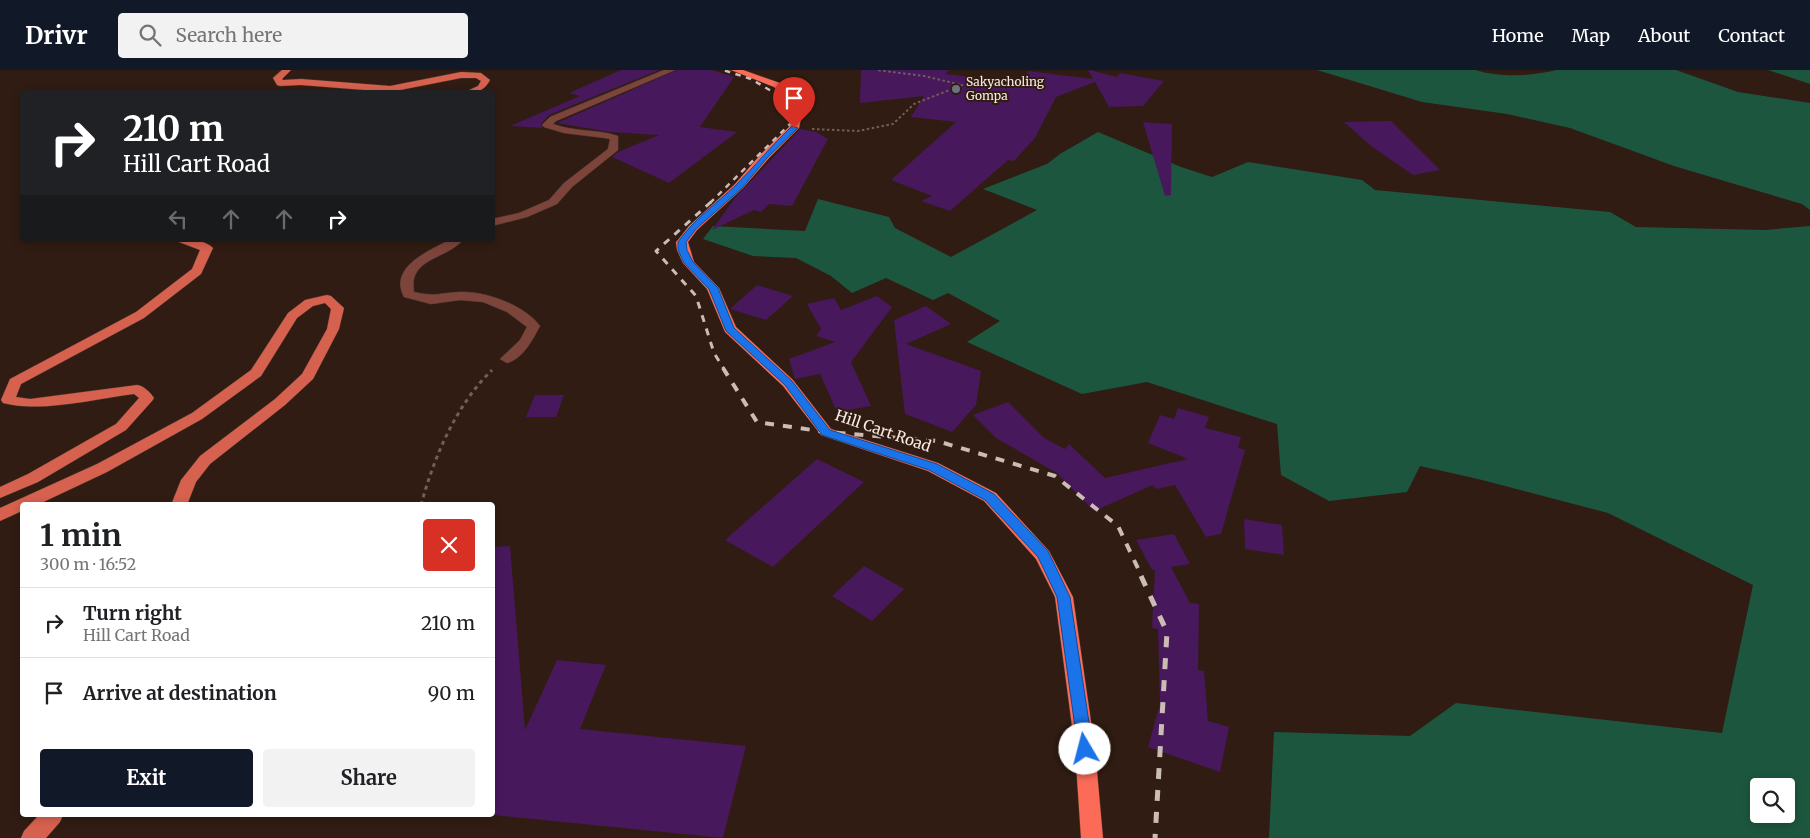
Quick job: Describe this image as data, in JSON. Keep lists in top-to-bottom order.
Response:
{
  "streets": {
    "highway": ["Hill Cart Road"]
  },
  "places": ["Sakyacholing Gompa"],
  "page": {
    "header": "Drivr",
    "search": "Search here",
    "nav": [
      "Home",
      "Map",
      "About",
      "Contact"
    ],
    "turn": ["210 m", "Hill Cart Road"],
    "heading": ["1 min", "300 m · 16:52"],
    "list": [
      {
        "name": "Turn right",
        "note": "Hill Cart Road",
        "value": "210 m"
      },
      {
        "name": "Arrive at destination",
        "value": "90 m"
      }
    ],
    "buttons": ["Exit", "Share"]
  }
}
